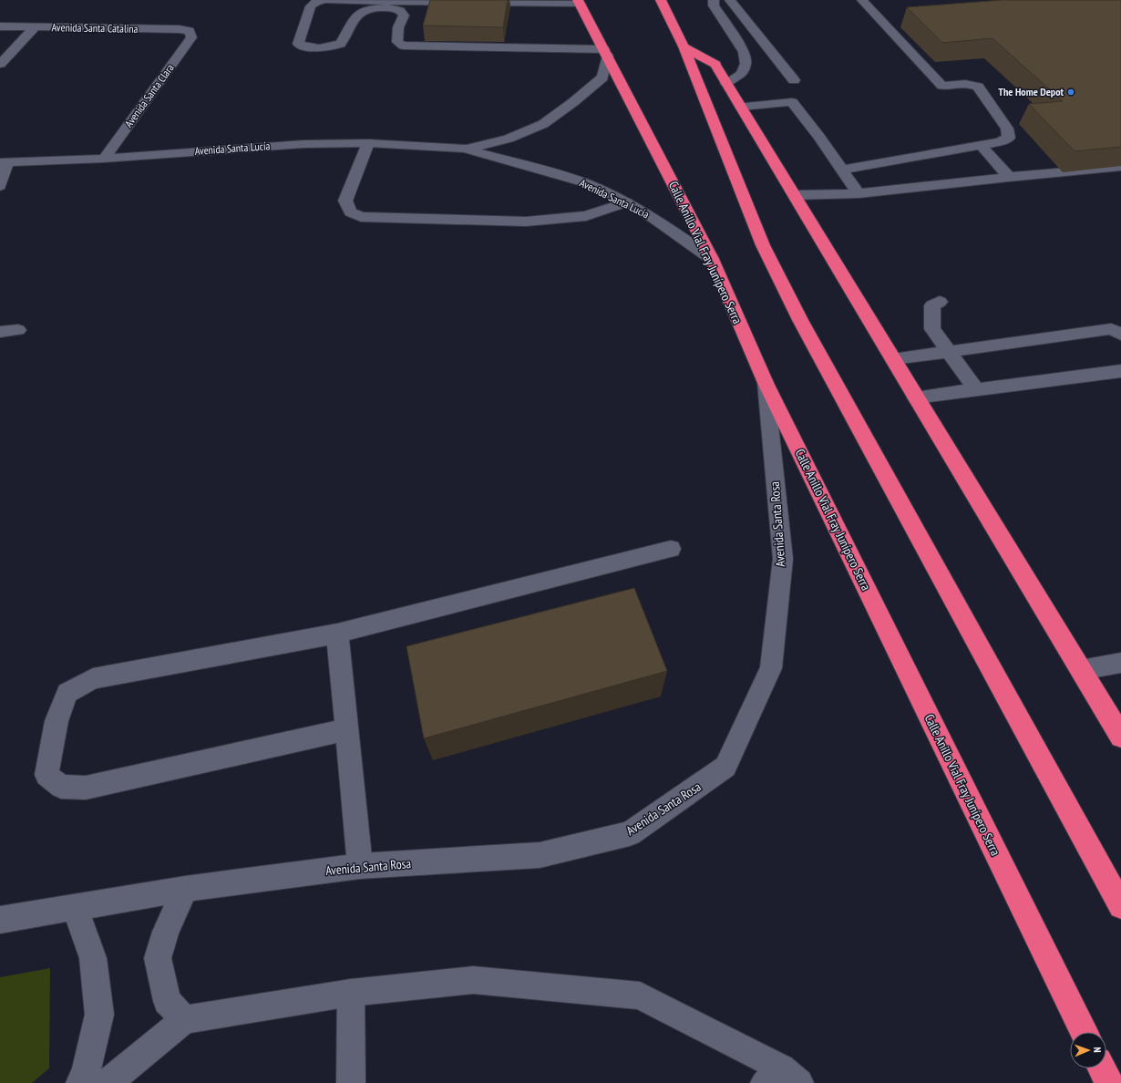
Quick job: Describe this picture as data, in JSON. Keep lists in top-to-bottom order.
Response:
{
  "streets": {
    "highway": ["Calle Anillo Vial Fray Junípero Serra"],
    "street": [
      "Avenida Santa Catalina",
      "Avenida Santa Clara",
      "Avenida Santa Lucía",
      "Avenida Santa Rosa"
    ]
  },
  "crossings": [
    ["Avenida Santa Catalina", "Avenida Santa Clara"],
    ["Avenida Santa Clara", "Avenida Santa Lucía"],
    ["Avenida Santa Lucía", "Calle Anillo Vial Fray Junípero Serra"],
    ["Calle Anillo Vial Fray Junípero Serra", "Avenida Santa Rosa"]
  ],
  "places": ["The Home Depot"],
  "north": "right"
}
